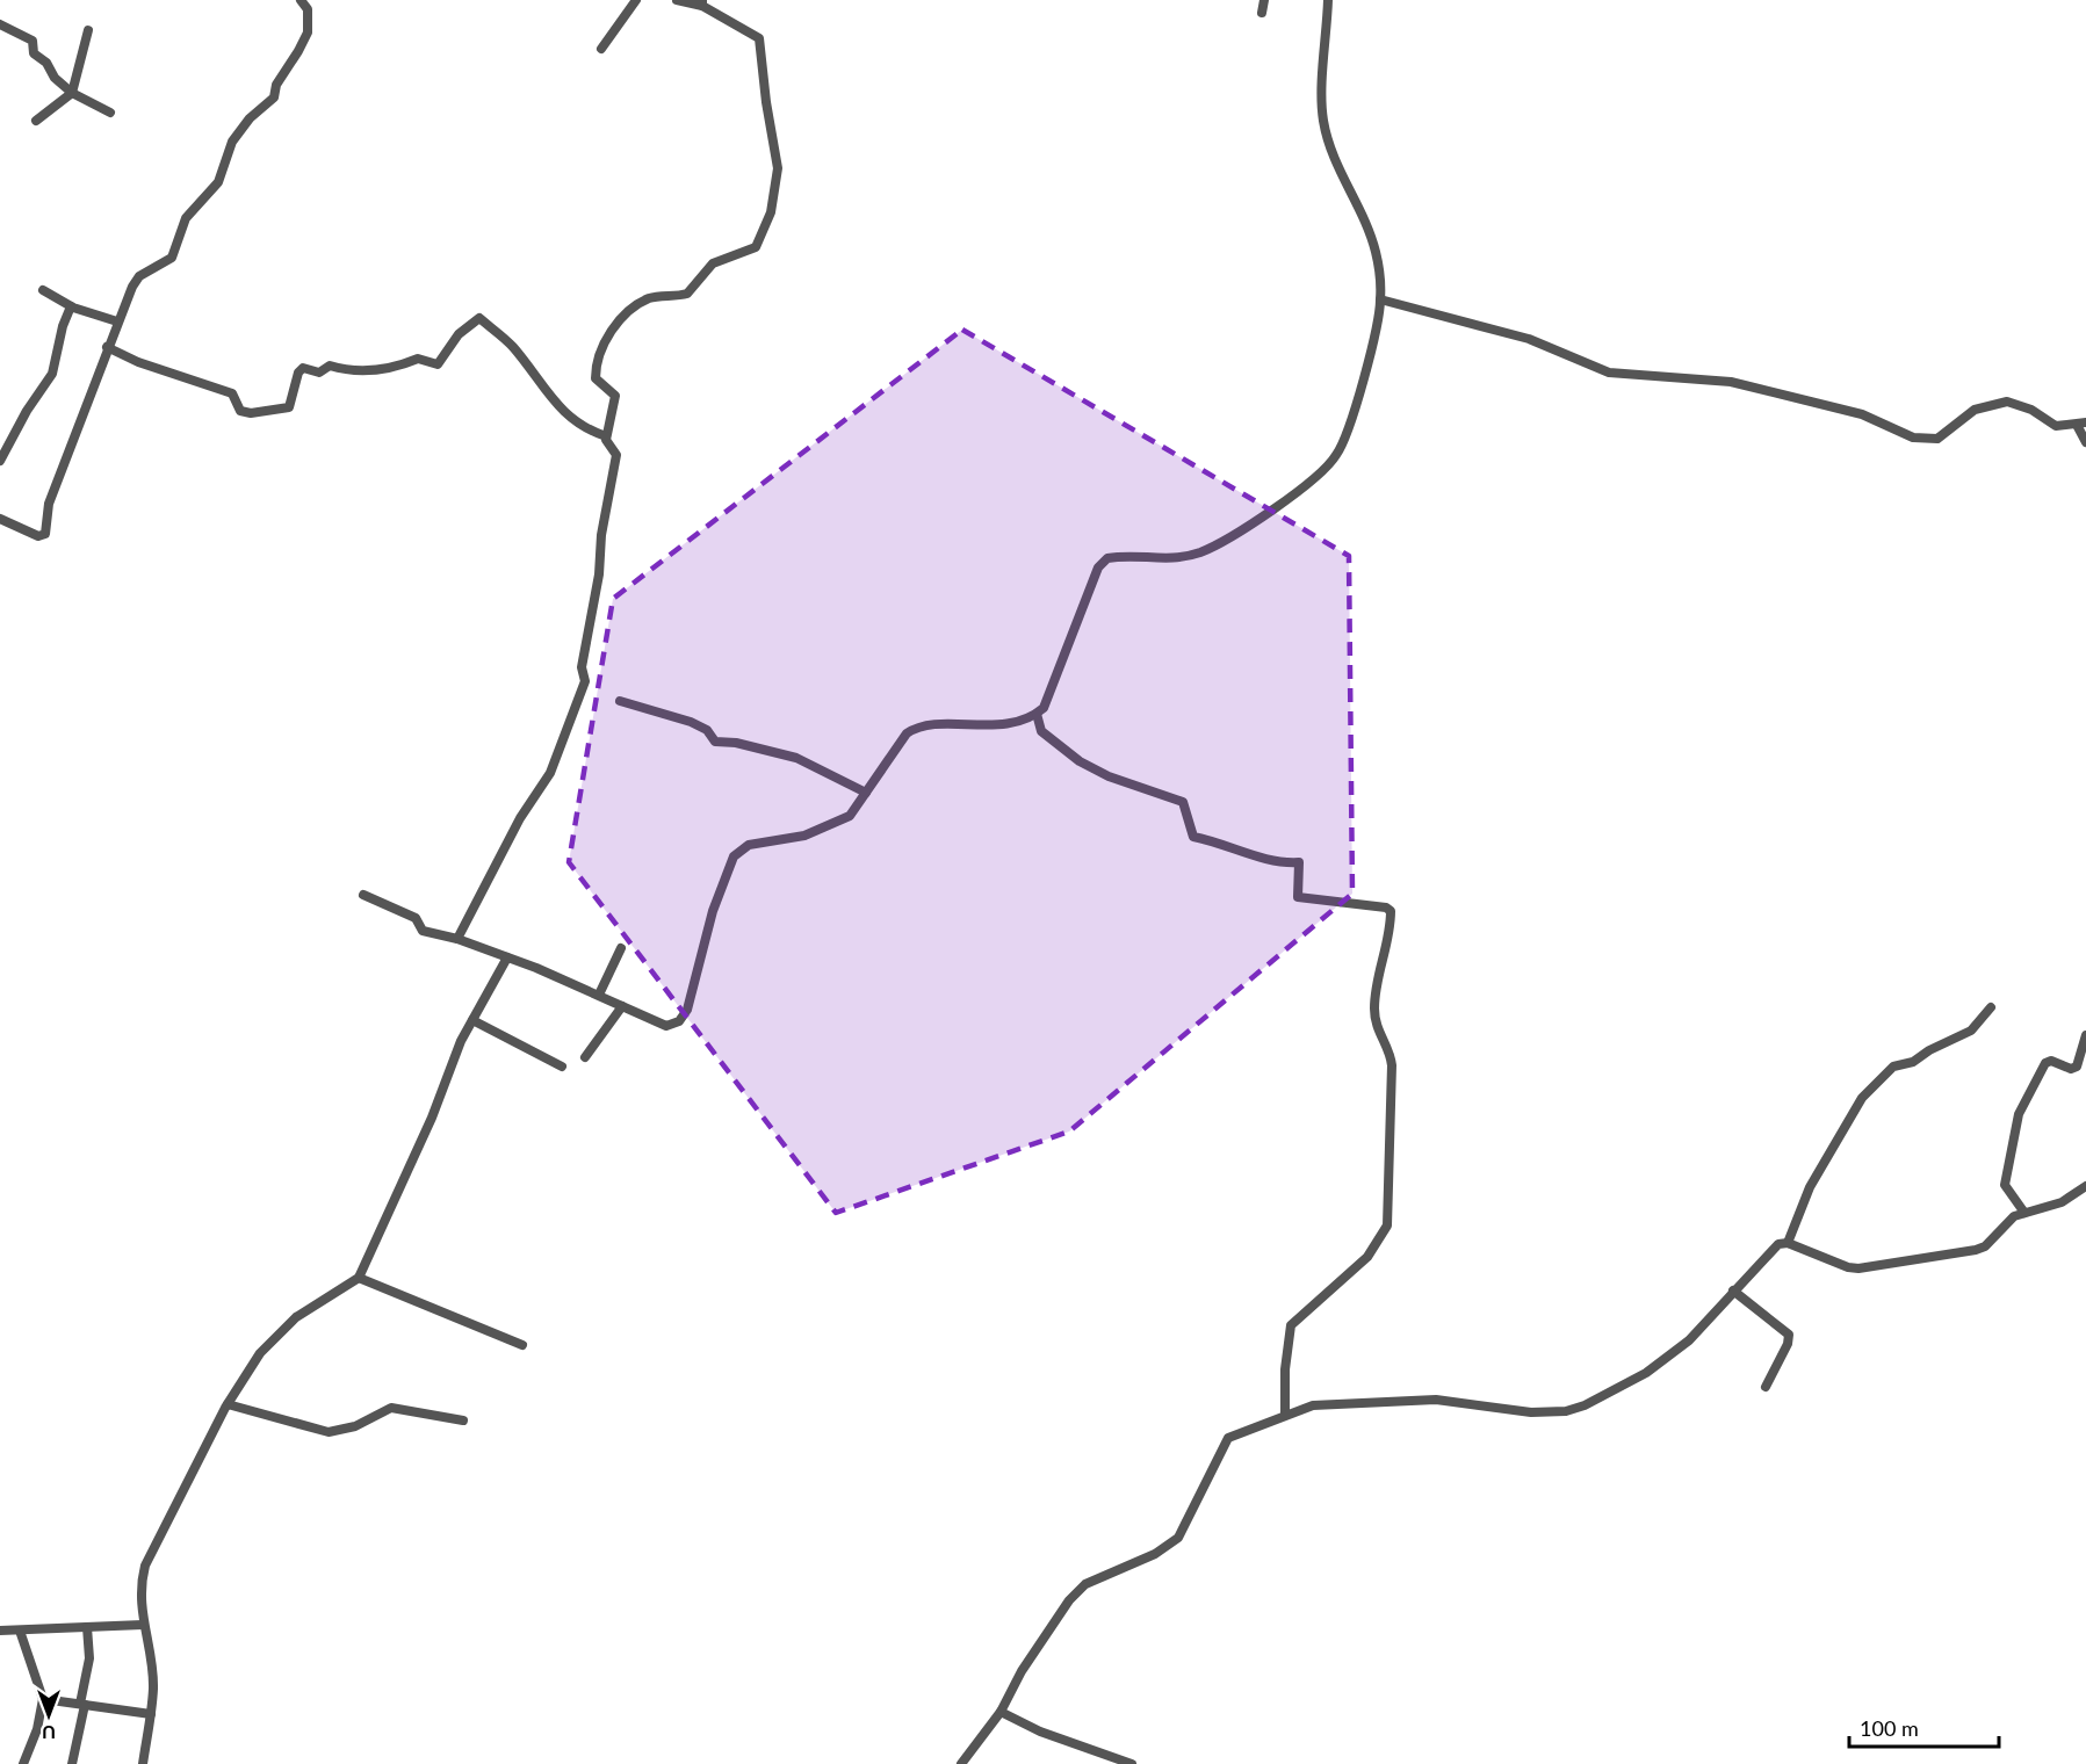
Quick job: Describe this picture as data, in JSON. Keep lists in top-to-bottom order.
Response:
{
  "scale_bar": "100 m",
  "north": "bottom"
}
